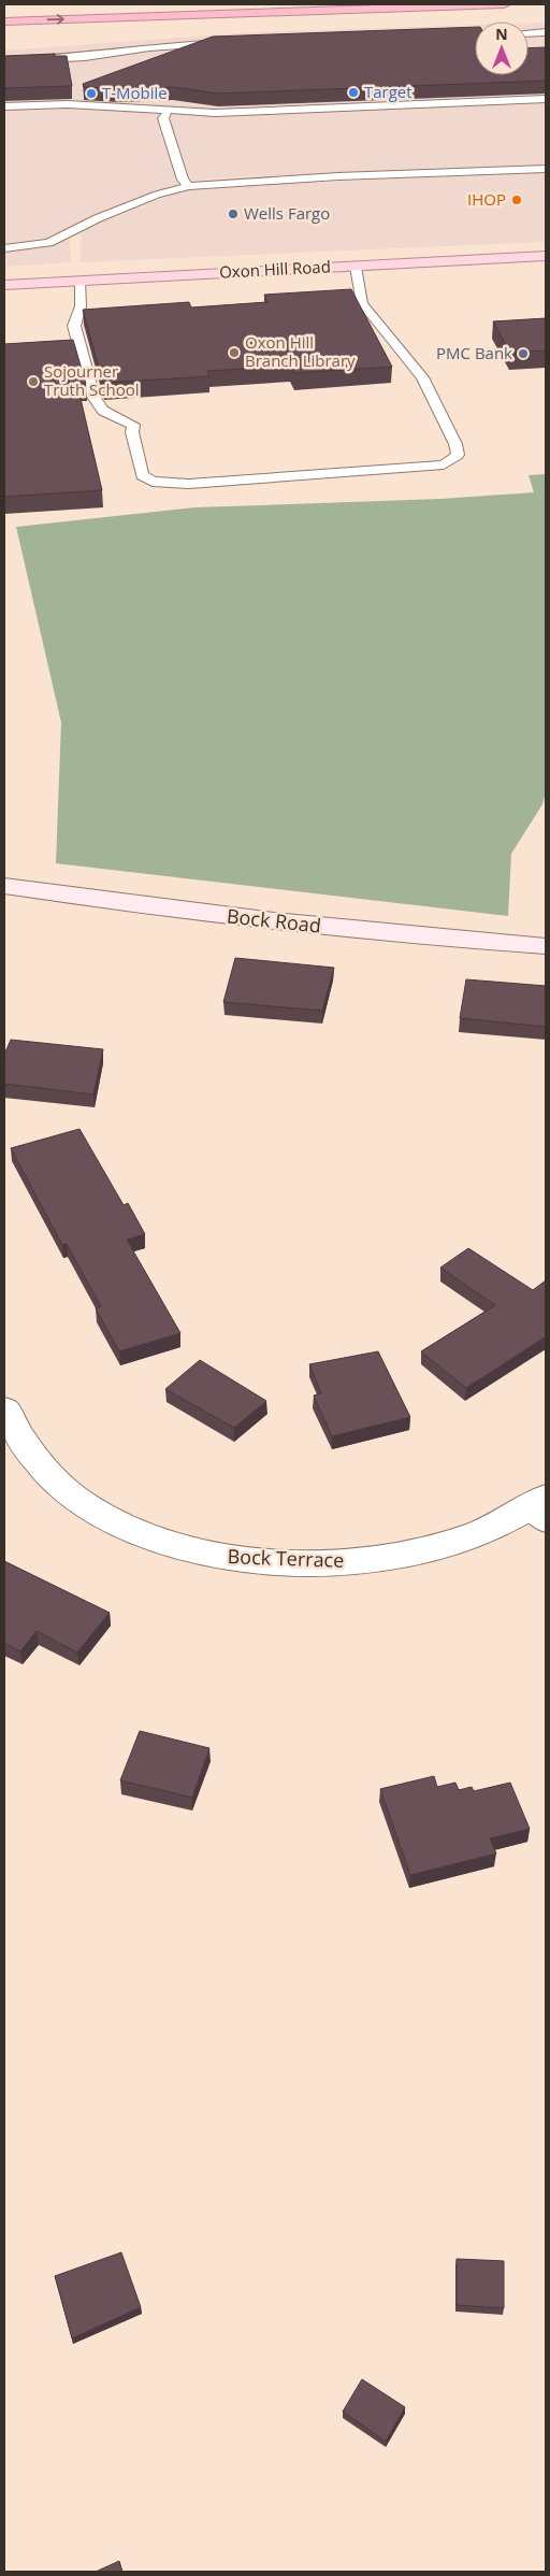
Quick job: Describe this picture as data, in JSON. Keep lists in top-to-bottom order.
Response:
{
  "streets": {
    "main road": ["Oxon Hill Road", "Bock Road"],
    "street": ["Bock Terrace"]
  },
  "places": [
    "Target",
    "T-Mobile",
    "IHOP",
    "Wells Fargo",
    "Oxon Hill Branch Library",
    "PMC Bank",
    "Sojourner Truth School"
  ],
  "north": "top"
}
